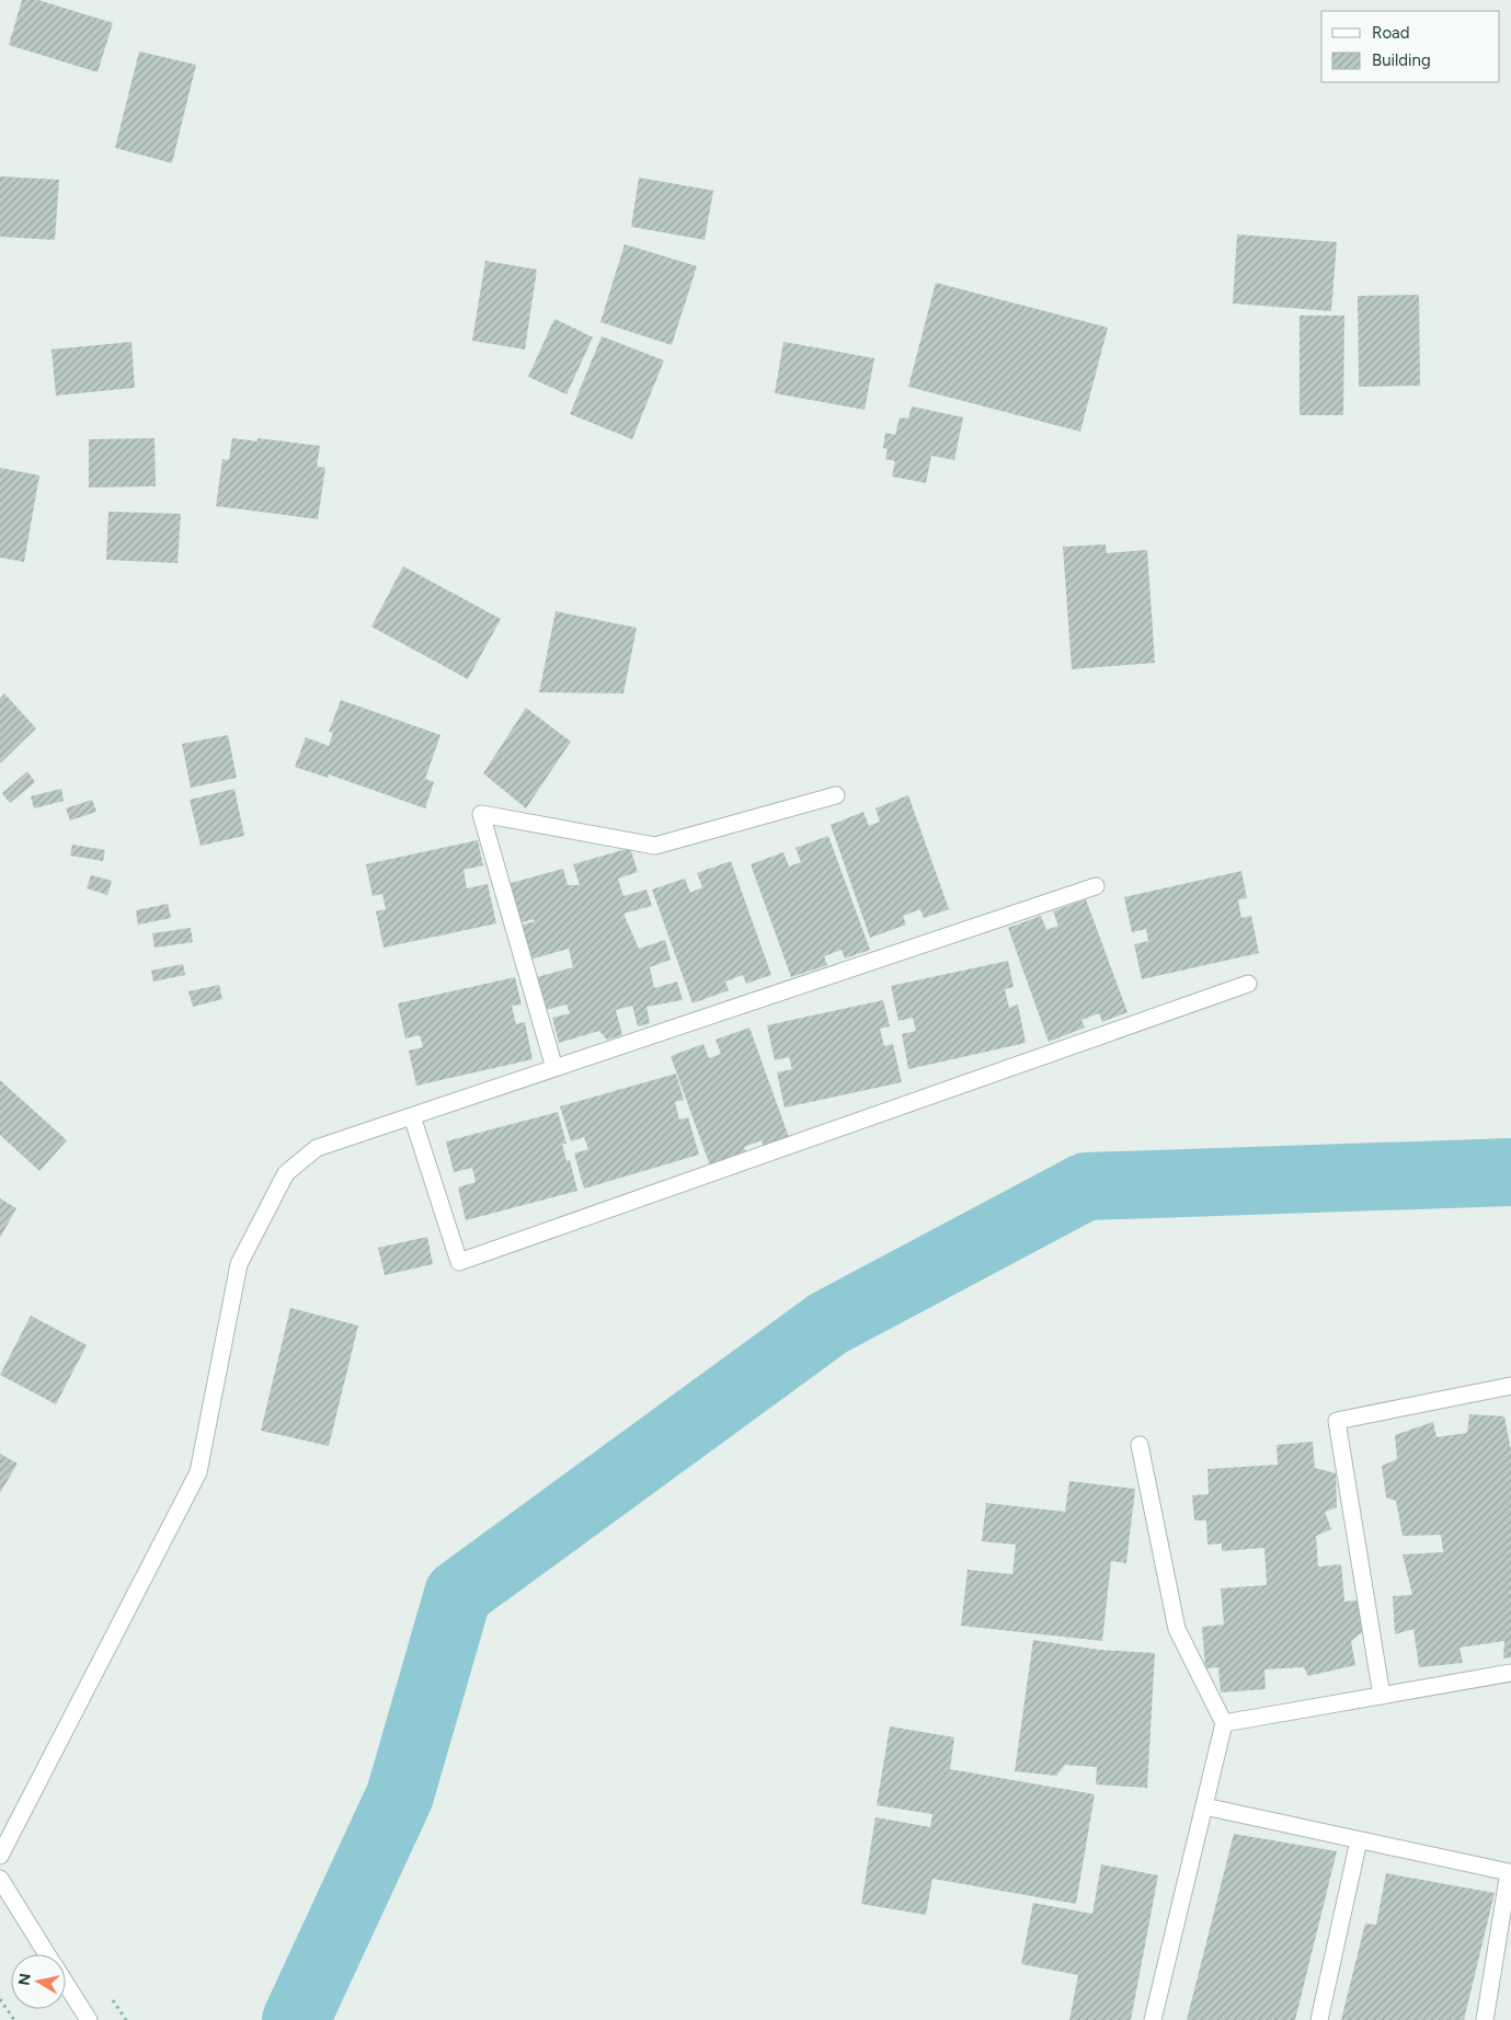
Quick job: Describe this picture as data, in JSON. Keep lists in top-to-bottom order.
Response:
{
  "legend": ["Road", "Building"],
  "north": "left"
}
